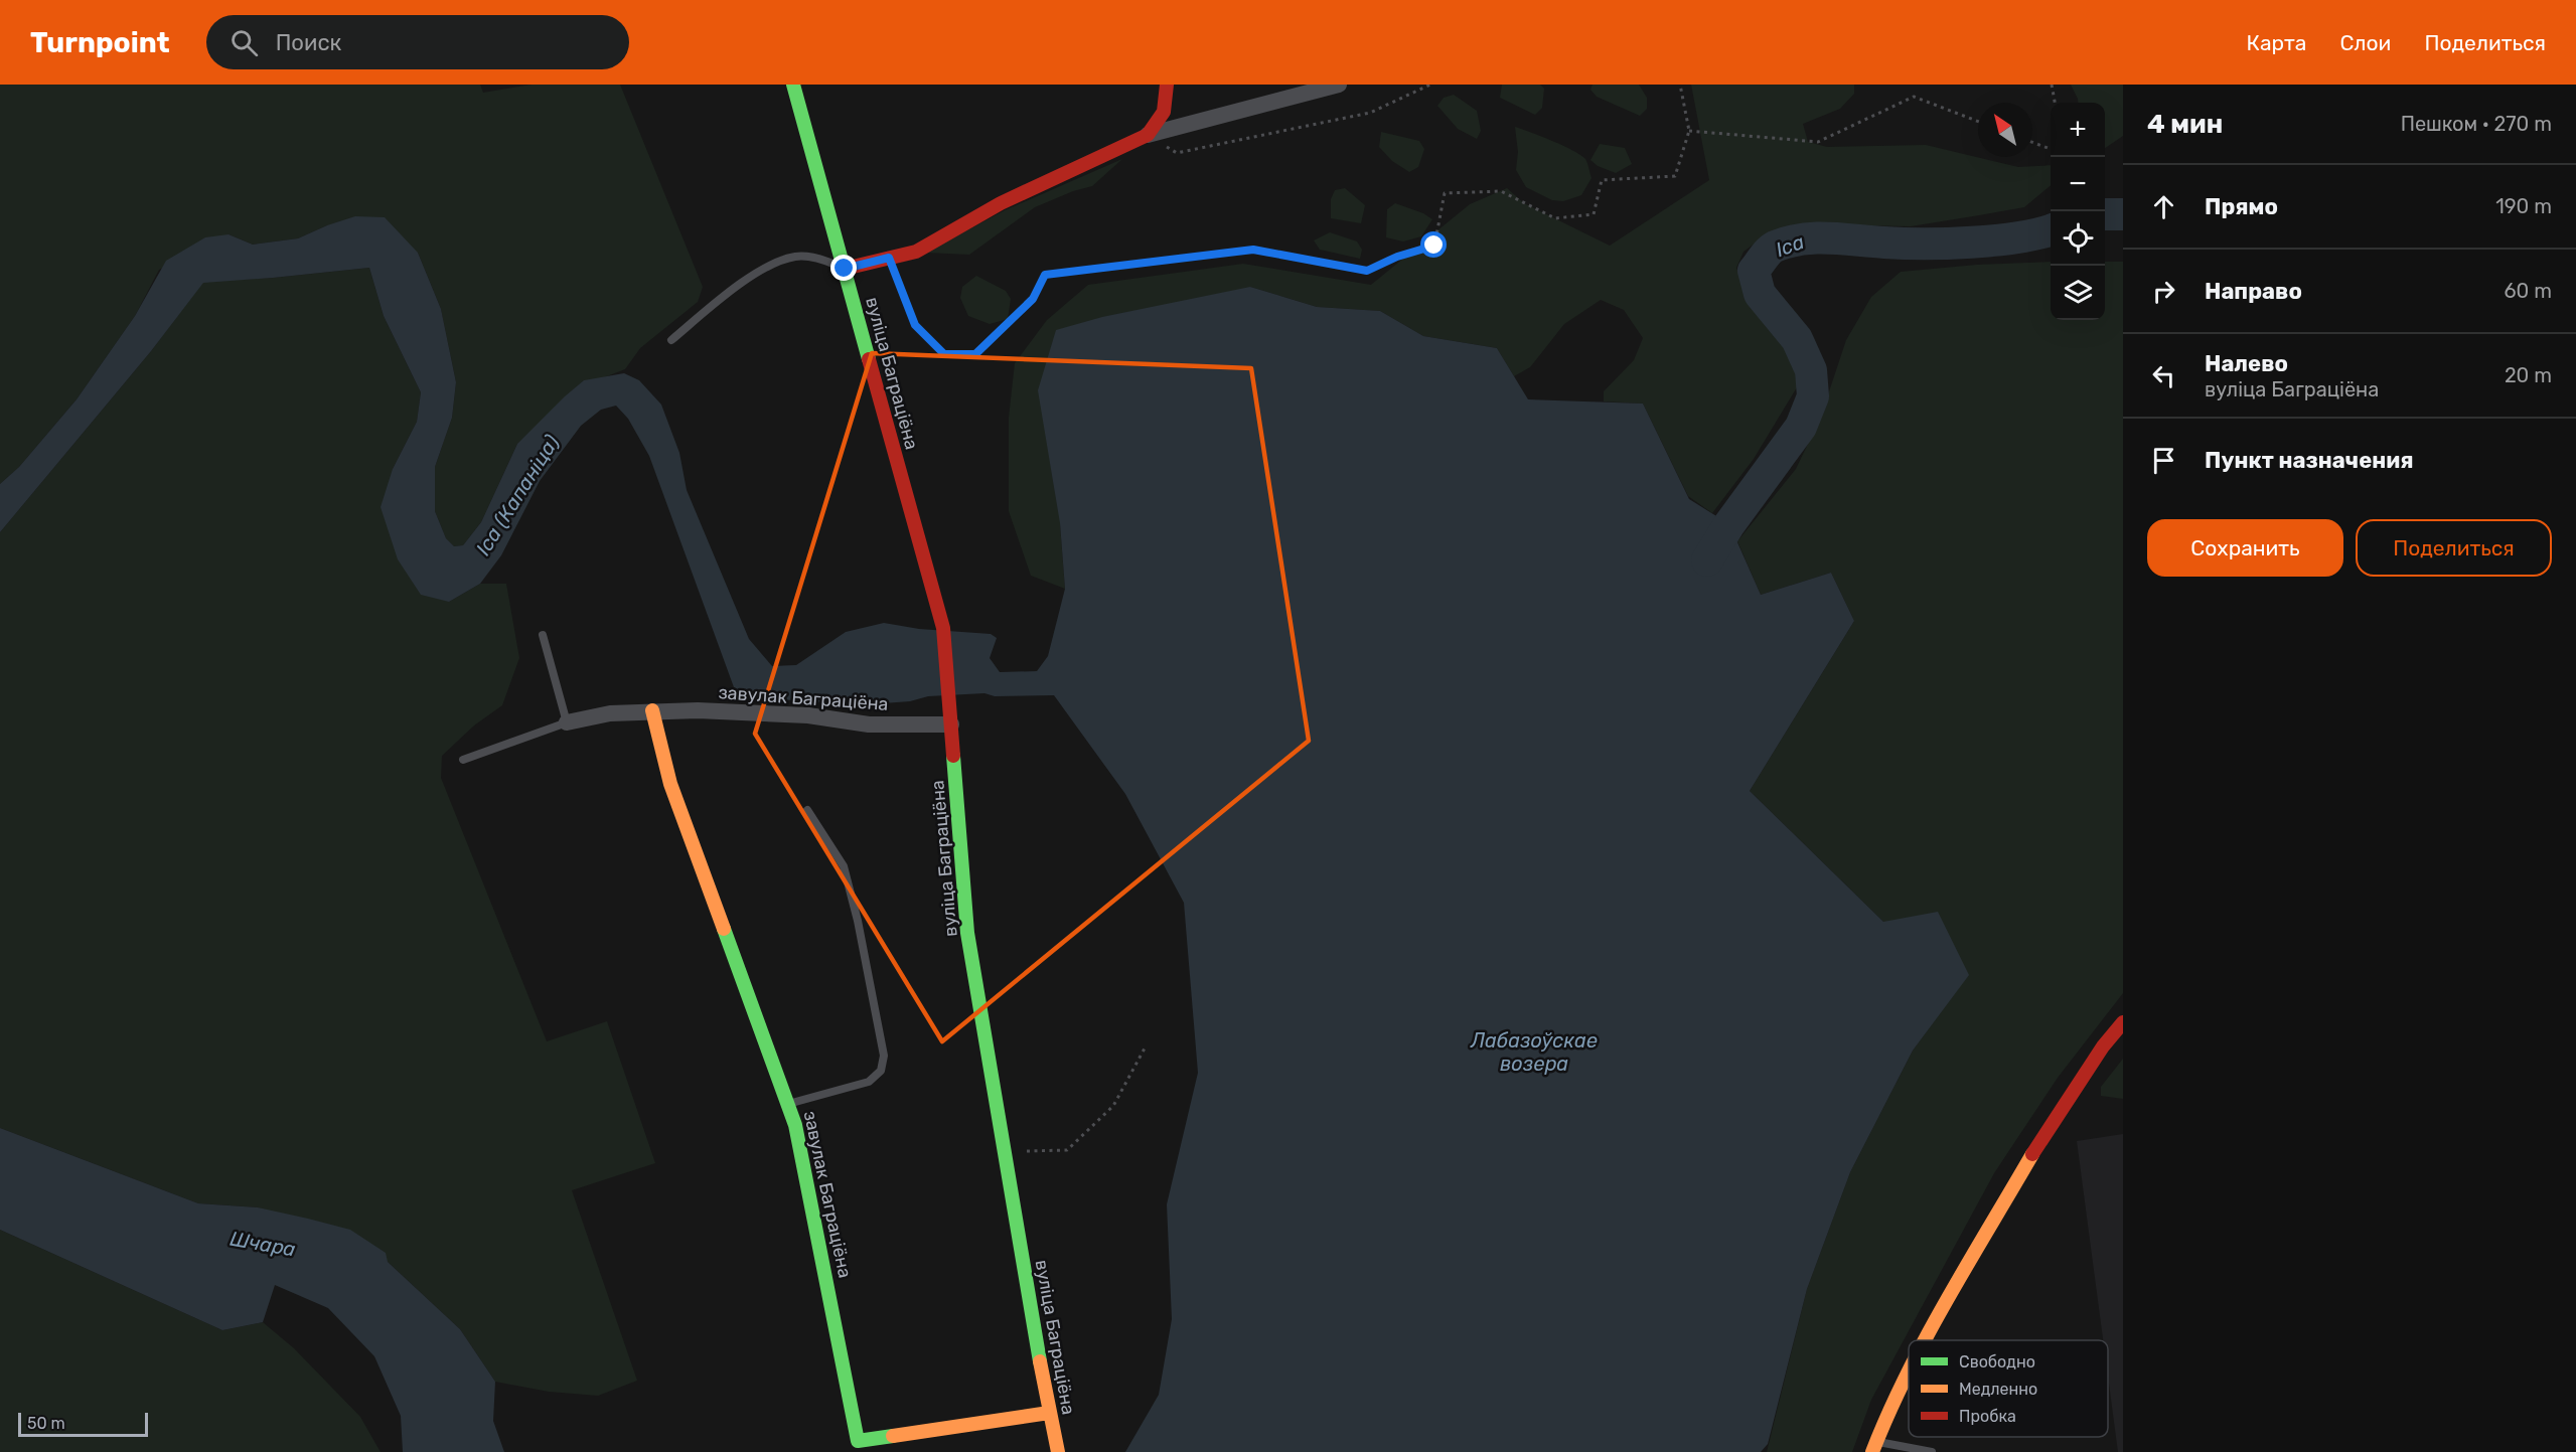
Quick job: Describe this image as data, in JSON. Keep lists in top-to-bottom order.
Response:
{
  "streets": {
    "main road": ["вуліца Баграціёна", "завулак Баграціёна"]
  },
  "crossings": [
    ["вуліца Баграціёна", "завулак Баграціёна"]
  ],
  "water": [
    "Іса",
    "Іса (Капаніца)",
    "Лабазоўскае возера",
    "Шчара"
  ],
  "legend": ["Свободно", "Медленно", "Пробка"],
  "scale_bar": "50 m",
  "north": "top left",
  "page": {
    "header": "Turnpoint",
    "search": "Поиск",
    "nav": ["Карта", "Слои", "Поделиться"],
    "heading": ["4 мин", "Пешком · 270 m"],
    "map_buttons": ["+", "−"],
    "list": [
      ["Прямо", "190 m"],
      ["Направо", "60 m"],
      ["Налево", "вуліца Баграціёна", "20 m"],
      "Пункт назначения"
    ],
    "buttons": ["Сохранить", "Поделиться"],
    "scale": "50 m"
  }
}
